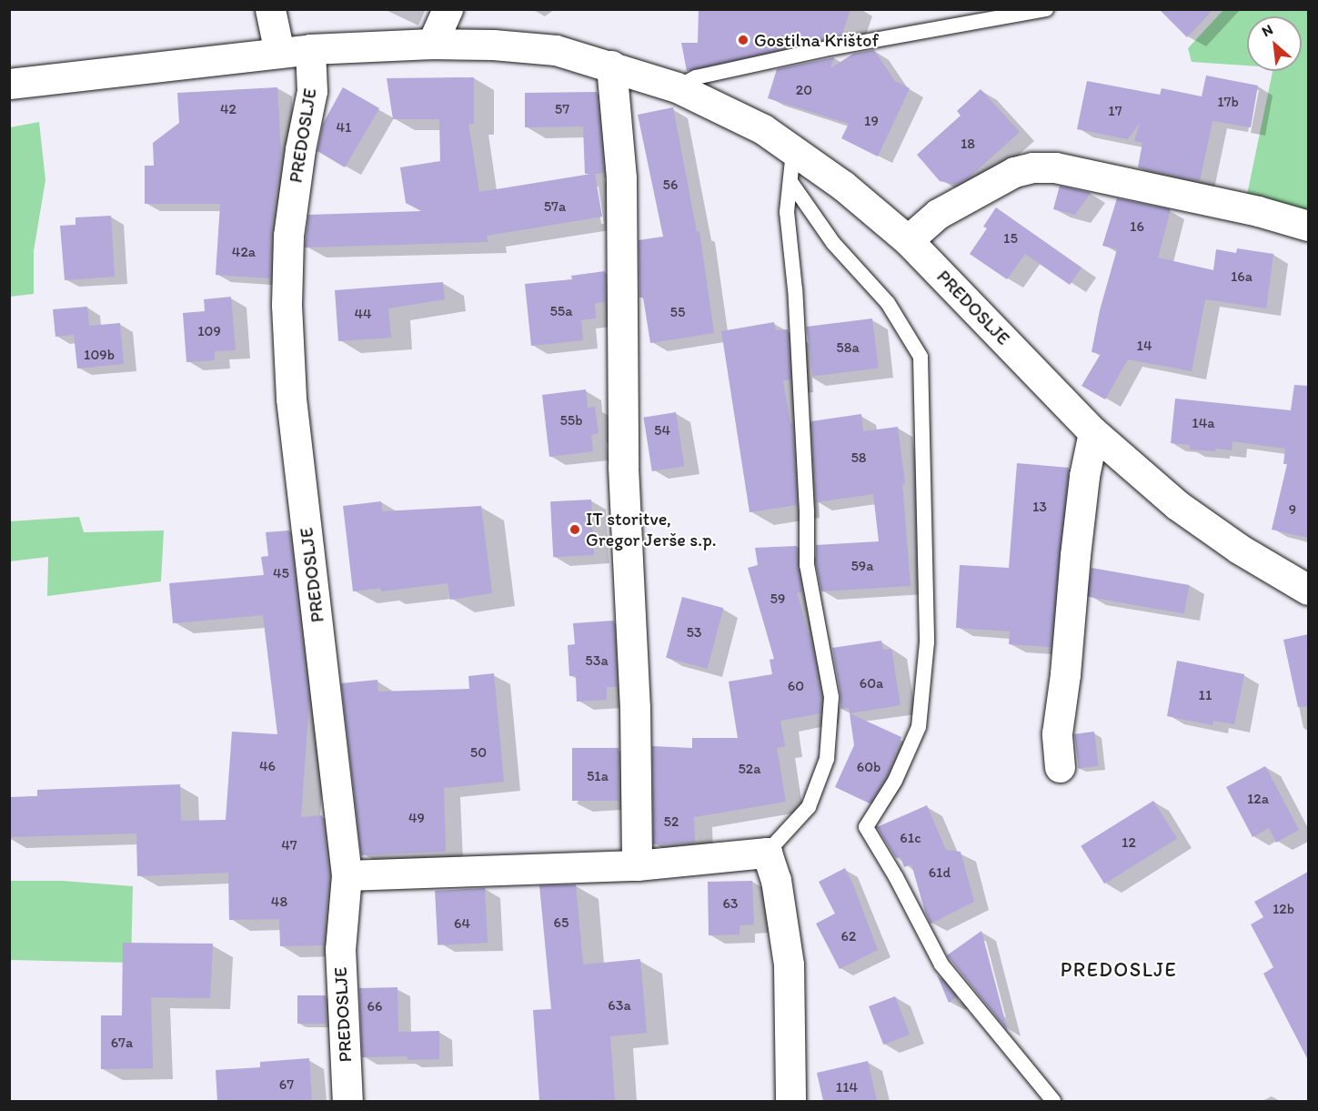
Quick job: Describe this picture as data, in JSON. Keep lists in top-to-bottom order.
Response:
{
  "streets": {
    "street": ["PREDOSLJE"]
  },
  "districts": ["PREDOSLJE"],
  "places": ["Gostilna Krištof", "IT storitve, Gregor Jerše s.p."],
  "house_numbers": [
    "20",
    "17b",
    "42",
    "57",
    "17",
    "19",
    "41",
    "18",
    "56",
    "57a",
    "16",
    "15",
    "42a",
    "16a",
    "55a",
    "55",
    "44",
    "109",
    "14",
    "58a",
    "109b",
    "55b",
    "14a",
    "54",
    "58",
    "13",
    "9",
    "59a",
    "45",
    "59",
    "53",
    "53a",
    "60a",
    "60",
    "11",
    "50",
    "46",
    "60b",
    "52a",
    "51a",
    "12a",
    "49",
    "52",
    "61c",
    "12",
    "47",
    "61d",
    "48",
    "63",
    "12b",
    "65",
    "64",
    "62",
    "63a",
    "66",
    "67a",
    "67",
    "114"
  ],
  "north": "top left"
}
